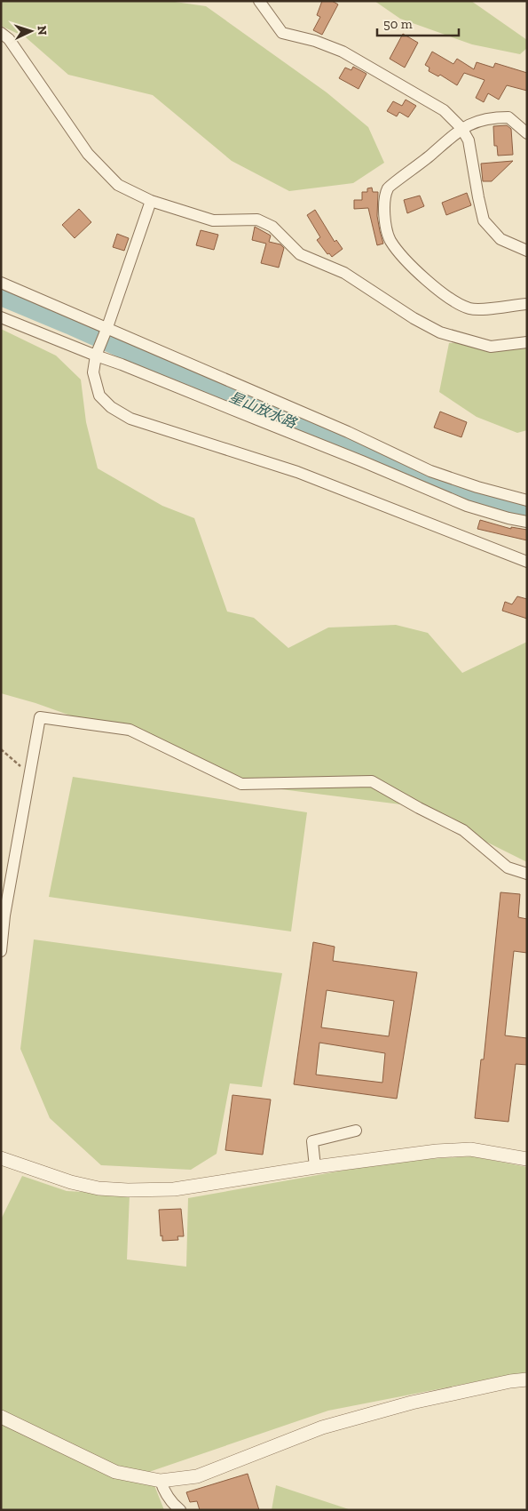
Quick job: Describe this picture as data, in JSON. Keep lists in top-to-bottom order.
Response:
{
  "water": ["星山放水路"],
  "scale_bar": "50 m",
  "north": "right"
}
